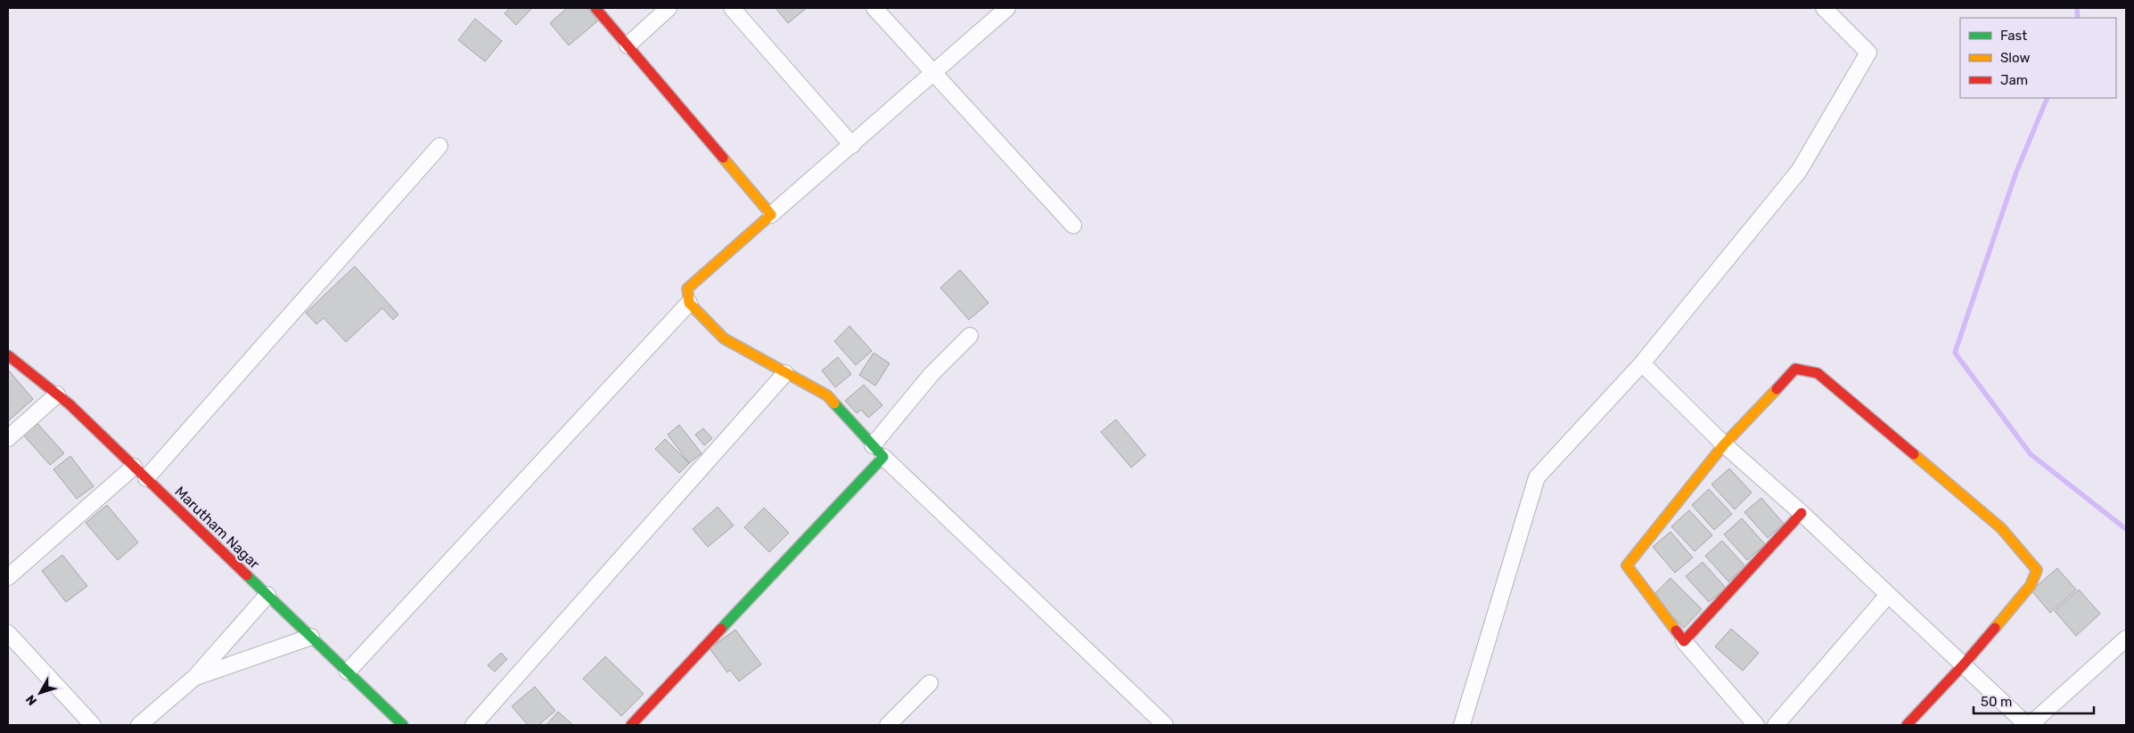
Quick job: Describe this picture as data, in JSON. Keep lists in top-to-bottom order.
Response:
{
  "streets": {
    "street": ["Marutham Nagar"]
  },
  "legend": ["Fast", "Slow", "Jam"],
  "scale_bar": "50 m",
  "north": "bottom left"
}
